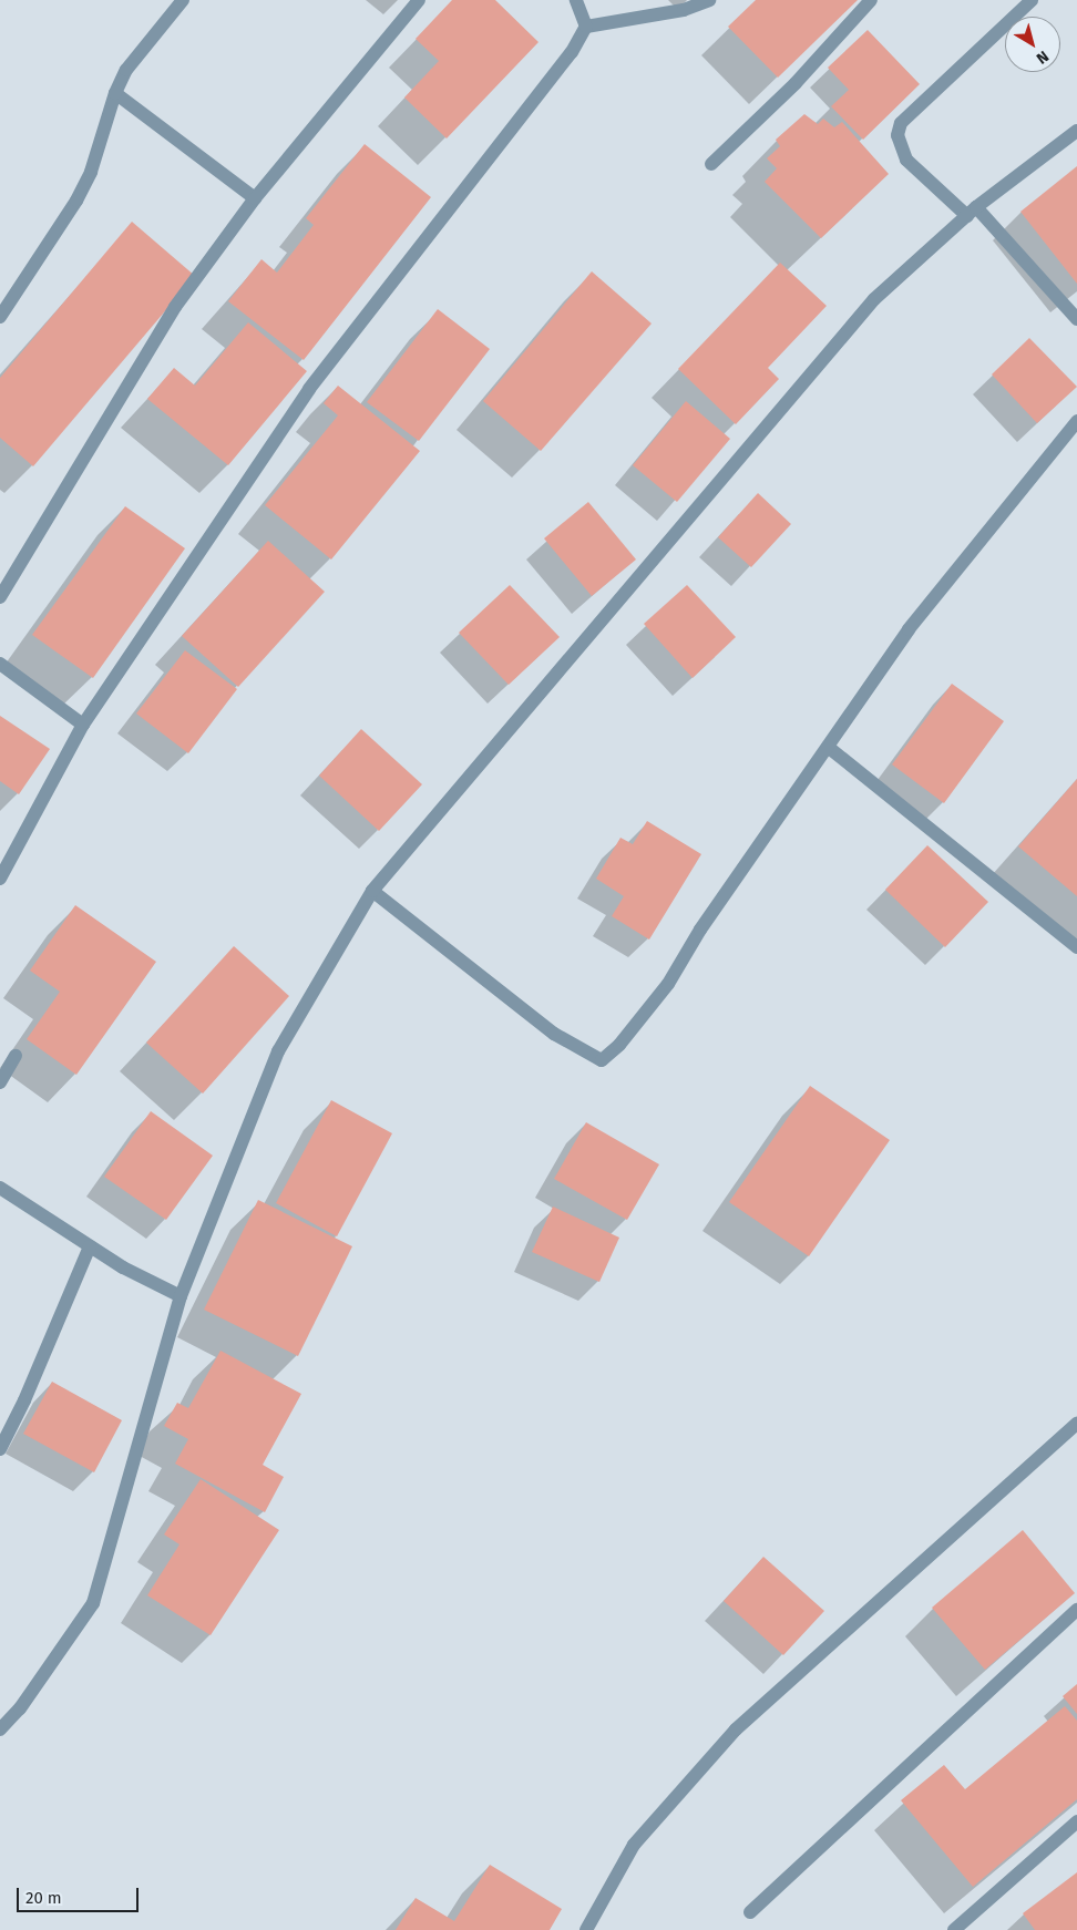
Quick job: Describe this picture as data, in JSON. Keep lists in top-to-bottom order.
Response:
{
  "scale_bar": "20 m",
  "north": "bottom right"
}
